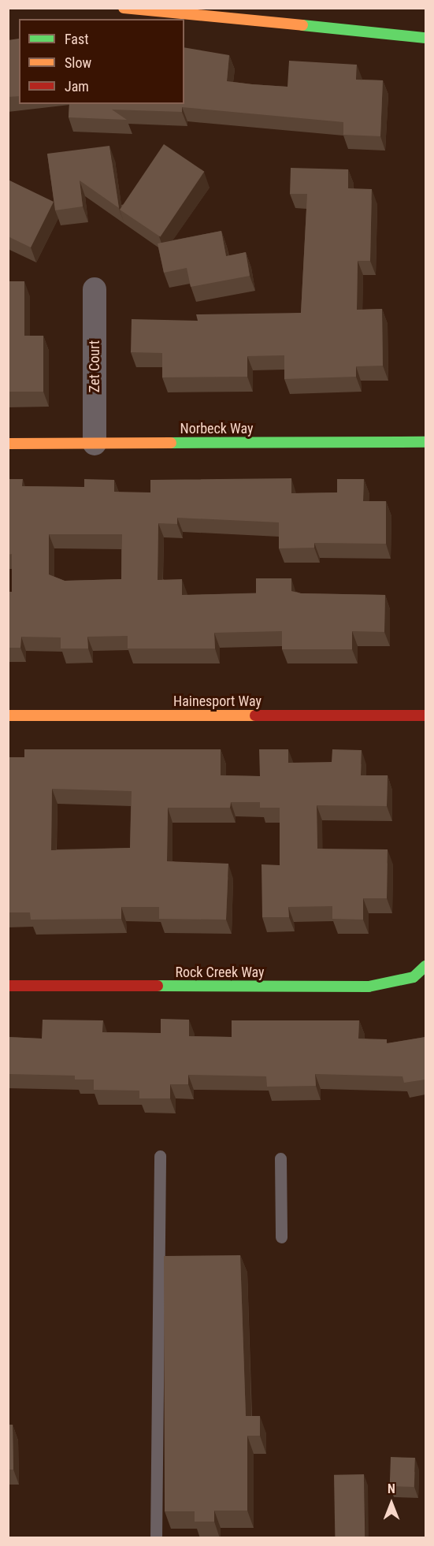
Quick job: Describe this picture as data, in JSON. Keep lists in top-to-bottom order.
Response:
{
  "streets": {
    "street": [
      "Zet Court",
      "Norbeck Way",
      "Hainesport Way",
      "Rock Creek Way"
    ]
  },
  "crossings": [
    ["Zet Court", "Norbeck Way"]
  ],
  "legend": ["Fast", "Slow", "Jam"],
  "north": "top"
}
